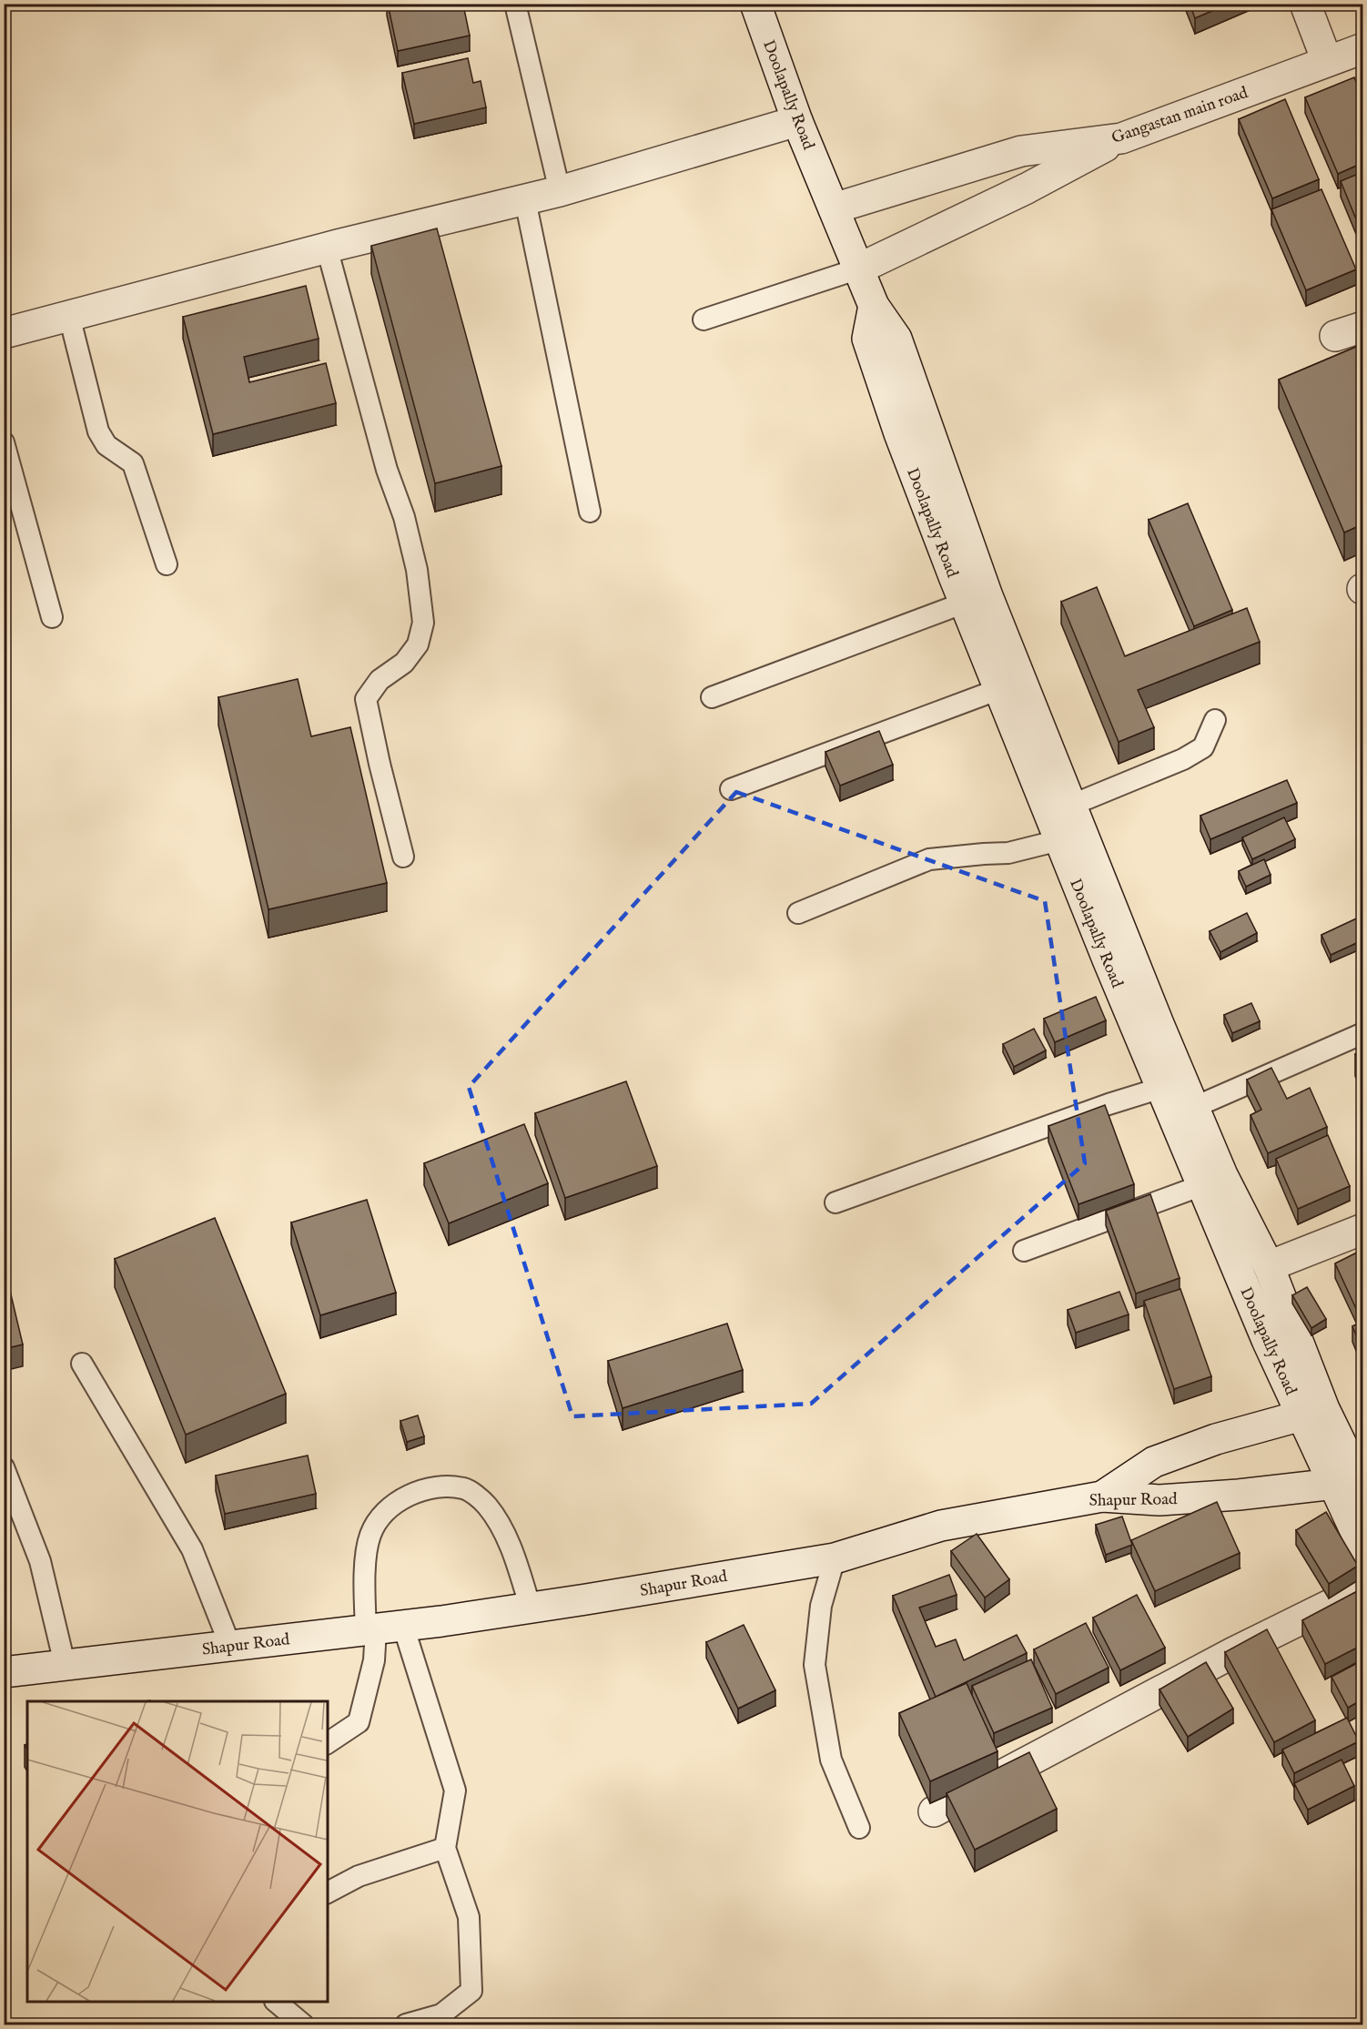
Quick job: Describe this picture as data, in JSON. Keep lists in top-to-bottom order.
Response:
{
  "streets": {
    "street": ["Doolapally Road", "Gangastan main road", "Shapur Road"]
  },
  "crossings": [
    ["Doolapally Road", "Gangastan main road"],
    ["Doolapally Road", "Shapur Road"]
  ]
}
